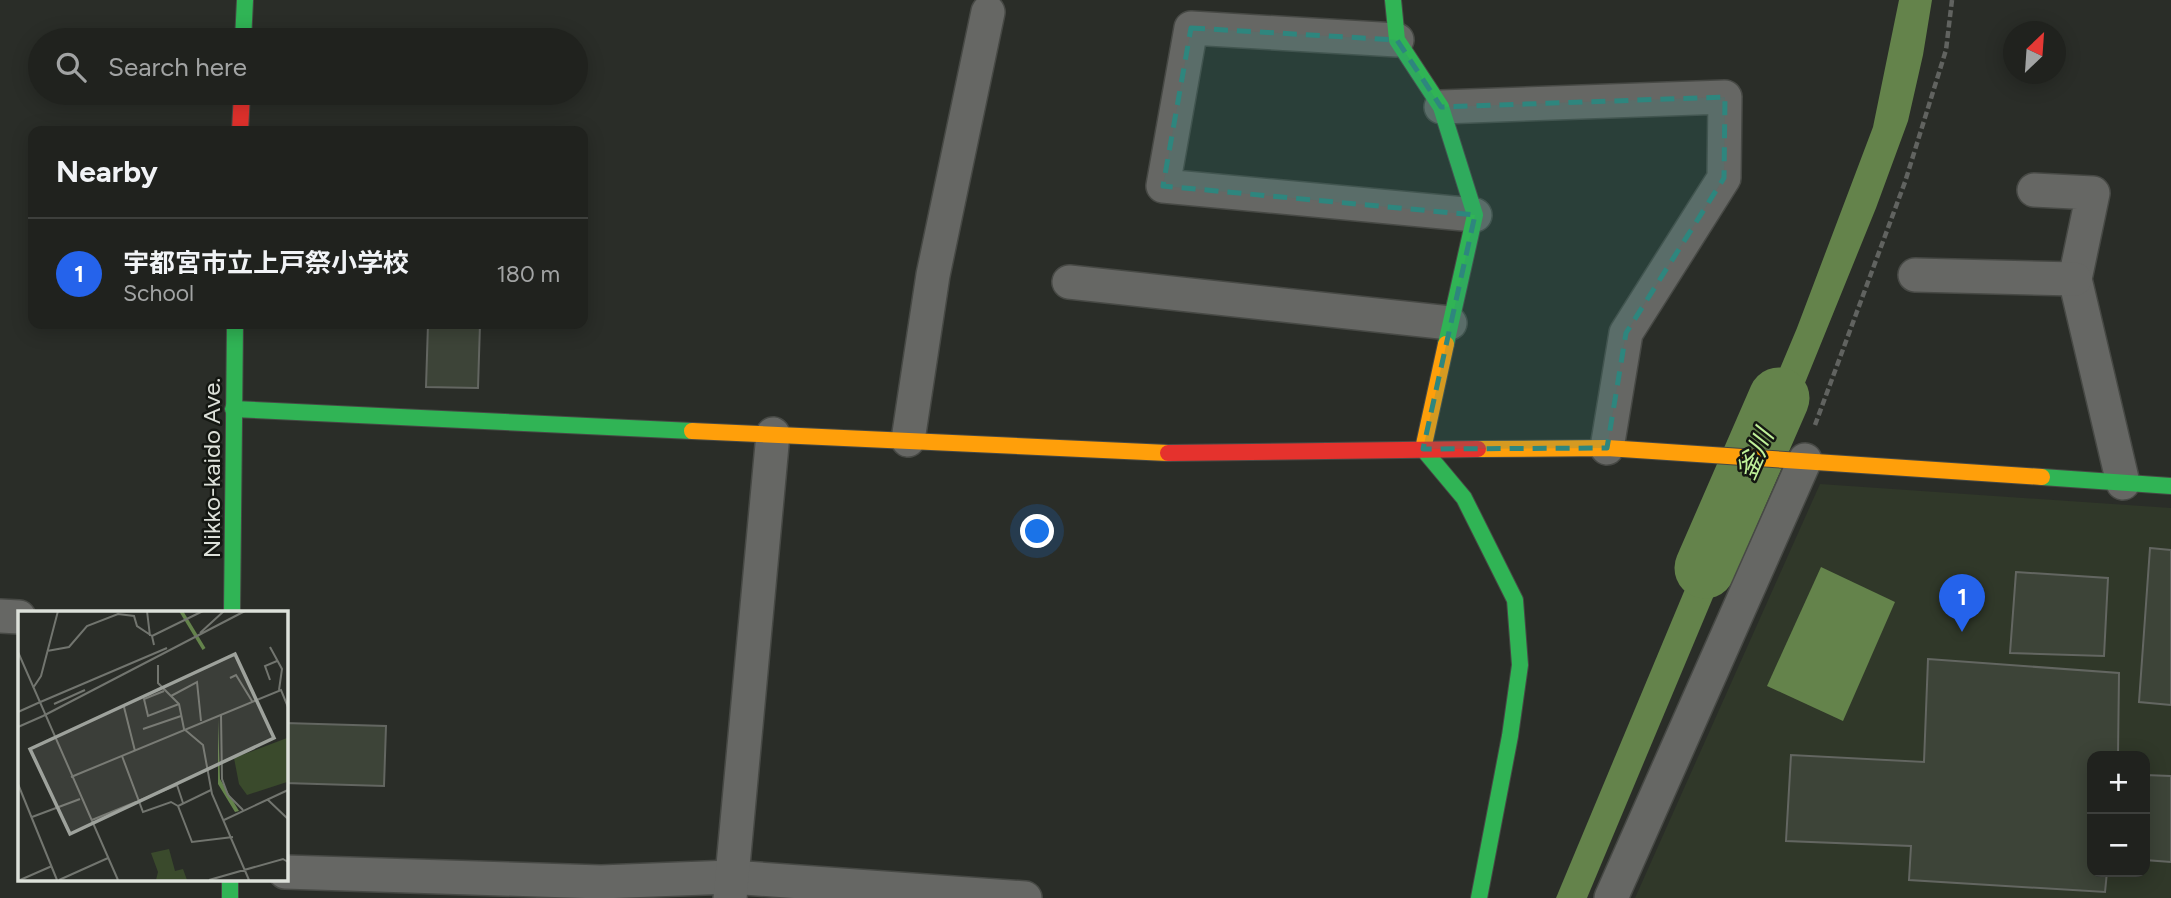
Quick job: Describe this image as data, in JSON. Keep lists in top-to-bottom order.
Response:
{
  "streets": {
    "main road": ["Nikko-kaido Ave."]
  },
  "water": ["釜川"],
  "north": "top right",
  "page": {
    "search": "Search here",
    "heading": "Nearby",
    "list": [
      {
        "mark": "1",
        "name": "宇都宮市立上戸祭小学校",
        "note": "School",
        "value": "180 m"
      }
    ],
    "pins": "1",
    "map_buttons": ["+", "−"]
  }
}
